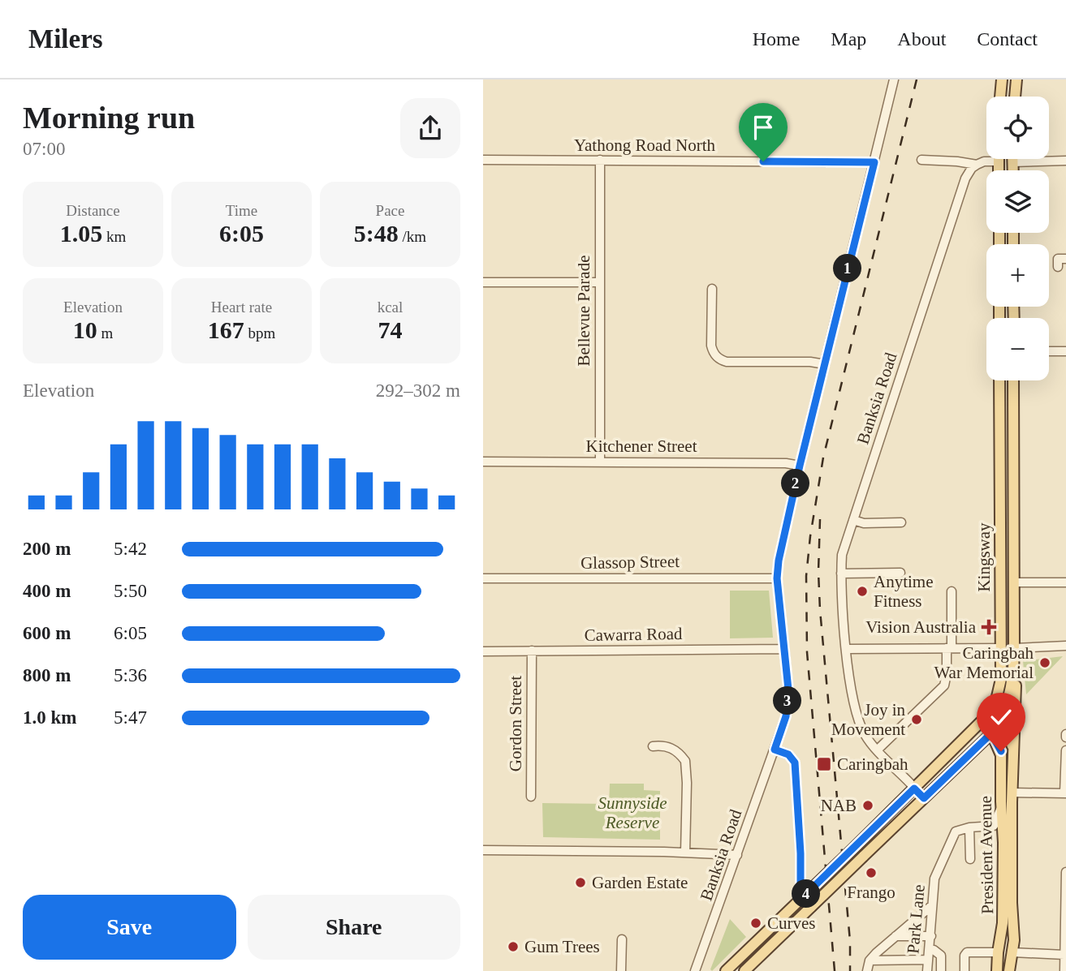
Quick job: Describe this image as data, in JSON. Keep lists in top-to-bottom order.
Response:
{
  "streets": {
    "main road": ["Kingsway", "President Avenue"],
    "street": [
      "Yathong Road North",
      "Bellevue Parade",
      "Banksia Road",
      "Kitchener Street",
      "Glassop Street",
      "Cawarra Road",
      "Gordon Street",
      "Park Lane"
    ]
  },
  "crossings": [
    ["Yathong Road North", "Bellevue Parade"],
    ["Yathong Road North", "Banksia Road"],
    ["Bellevue Parade", "Kitchener Street"],
    ["Banksia Road", "Kitchener Street"],
    ["Banksia Road", "Kingsway"],
    ["Banksia Road", "Glassop Street"],
    ["Banksia Road", "Cawarra Road"],
    ["Kingsway", "President Avenue"],
    ["Cawarra Road", "Gordon Street"],
    ["President Avenue", "Park Lane"]
  ],
  "parks": ["Sunnyside Reserve"],
  "places": {
    "other": [
      "Anytime Fitness",
      "Caringbah War Memorial",
      "Joy in Movement",
      "NAB",
      "Frango",
      "Garden Estate",
      "Curves",
      "Gum Trees"
    ],
    "health": ["Vision Australia"],
    "transit": ["Caringbah"]
  },
  "page": {
    "header": "Milers",
    "nav": [
      "Home",
      "Map",
      "About",
      "Contact"
    ],
    "heading": ["Morning run", "07:00"],
    "map_buttons": ["+", "−"],
    "stats": [
      ["Distance", "1.05 km"],
      ["Time", "6:05"],
      ["Pace", "5:48 /km"],
      ["Elevation", "10 m"],
      ["Heart rate", "167 bpm"],
      ["kcal", "74"]
    ],
    "pins": [
      "1",
      "2",
      "3",
      "4"
    ],
    "chart": ["Elevation", "292–302 m"],
    "list": [
      {
        "name": "200 m",
        "note": "5:42"
      },
      {
        "name": "400 m",
        "note": "5:50"
      },
      {
        "name": "600 m",
        "note": "6:05"
      },
      {
        "name": "800 m",
        "note": "5:36"
      },
      {
        "name": "1.0 km",
        "note": "5:47"
      }
    ],
    "buttons": ["Save", "Share"]
  }
}
